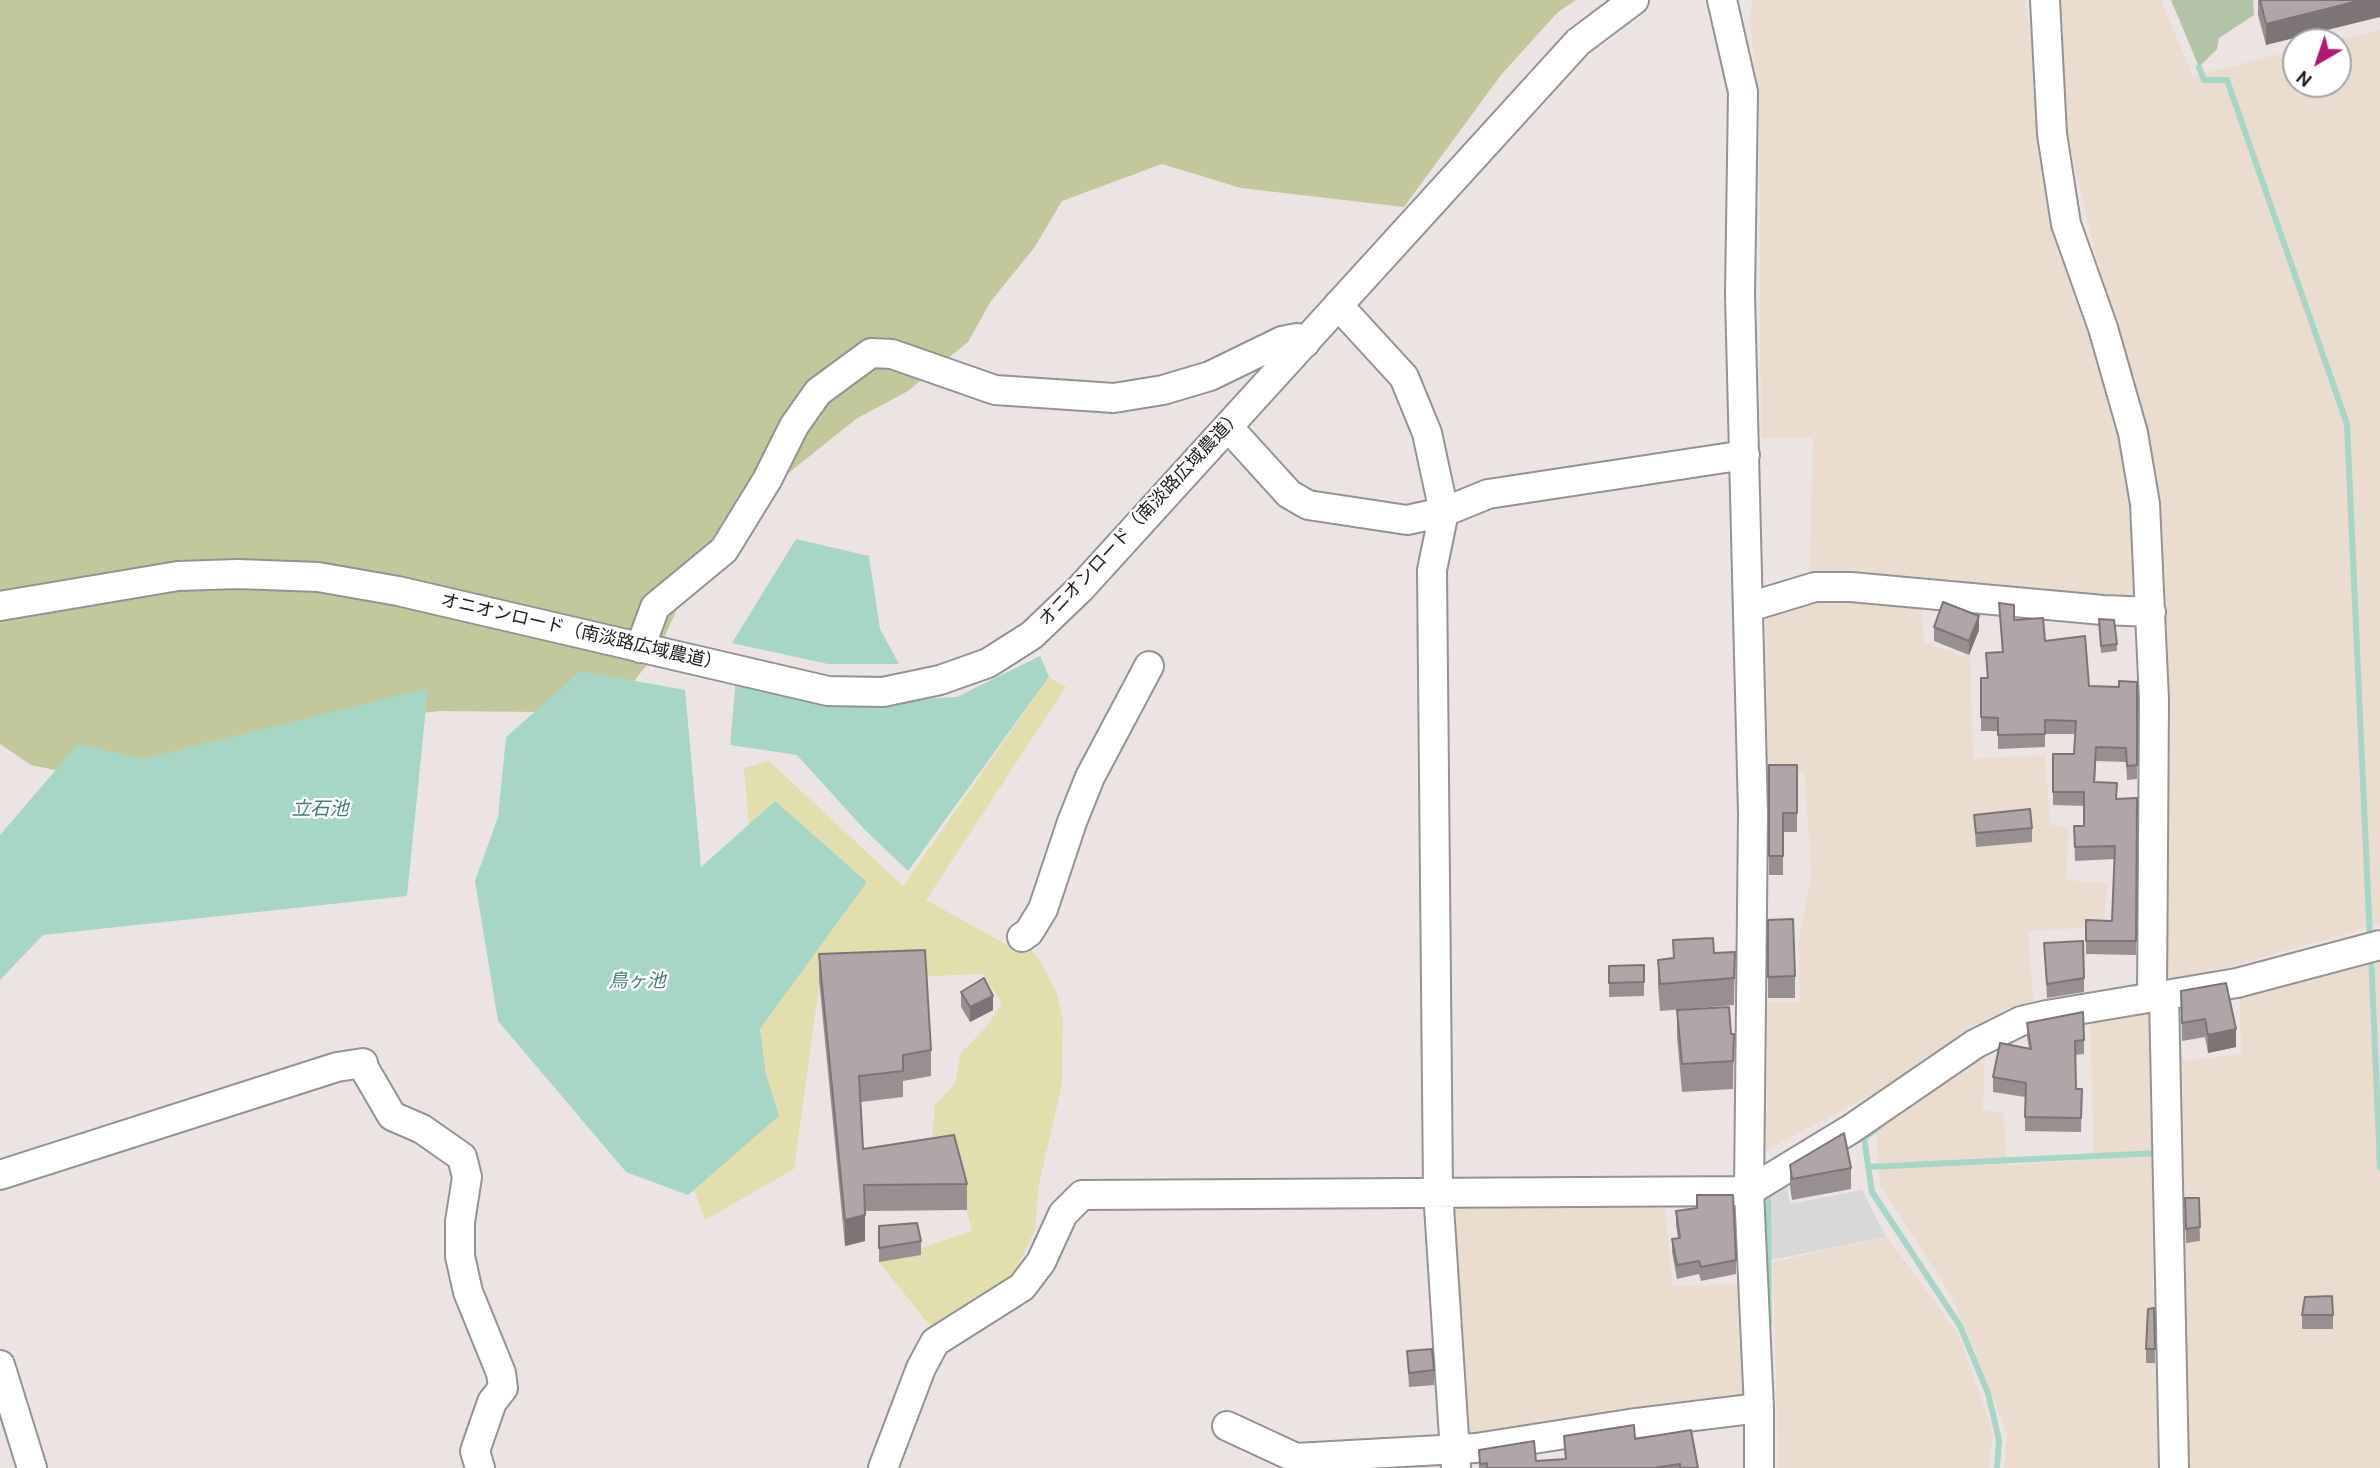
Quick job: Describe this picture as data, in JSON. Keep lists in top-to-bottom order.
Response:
{
  "streets": {
    "street": ["オニオンロード（南淡路広域農道）"]
  },
  "water": ["立石池", "鳥ヶ池"],
  "north": "bottom left"
}
